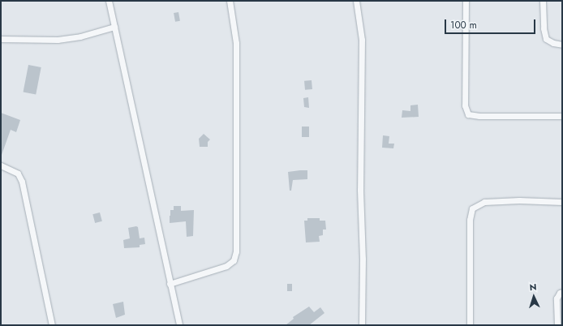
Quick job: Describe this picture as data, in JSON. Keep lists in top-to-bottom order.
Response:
{
  "scale_bar": "100 m",
  "north": "top"
}
